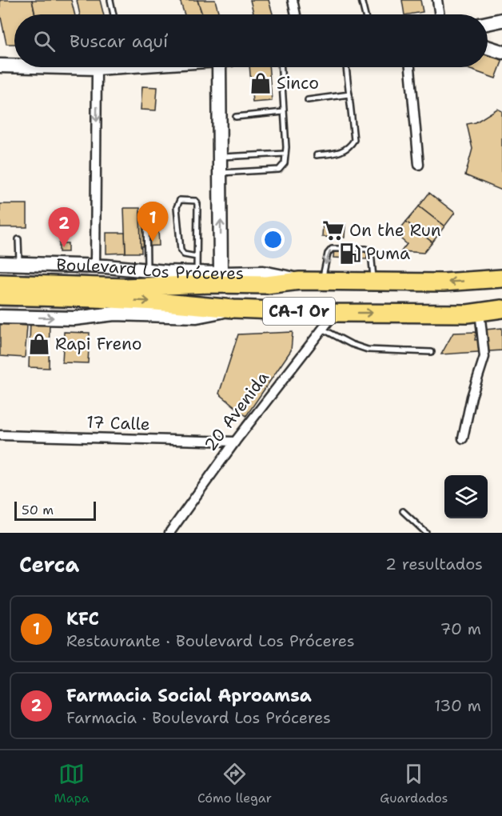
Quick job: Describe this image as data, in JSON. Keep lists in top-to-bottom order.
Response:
{
  "streets": {
    "highway": ["Boulevard Los Próceres", "CA-1 Or"],
    "street": ["20 Avenida", "17 Calle"]
  },
  "crossings": [
    ["Boulevard Los Próceres", "20 Avenida"],
    ["20 Avenida", "17 Calle"]
  ],
  "places": {
    "shop": ["Sinco", "Rapi Freno"],
    "supermarket": ["On the Run"],
    "fuel station": ["Puma"]
  },
  "scale_bar": "50 m",
  "page": {
    "search": "Buscar aquí",
    "pins": ["1", "2"],
    "scale": "50 m",
    "heading": ["Cerca", "2 resultados"],
    "list": [
      {
        "mark": "1",
        "name": "KFC",
        "note": "Restaurante · Boulevard Los Próceres",
        "value": "70 m"
      },
      {
        "mark": "2",
        "name": "Farmacia Social Aproamsa",
        "note": "Farmacia · Boulevard Los Próceres",
        "value": "130 m"
      }
    ],
    "nav": ["Mapa", "Cómo llegar", "Guardados"]
  }
}
